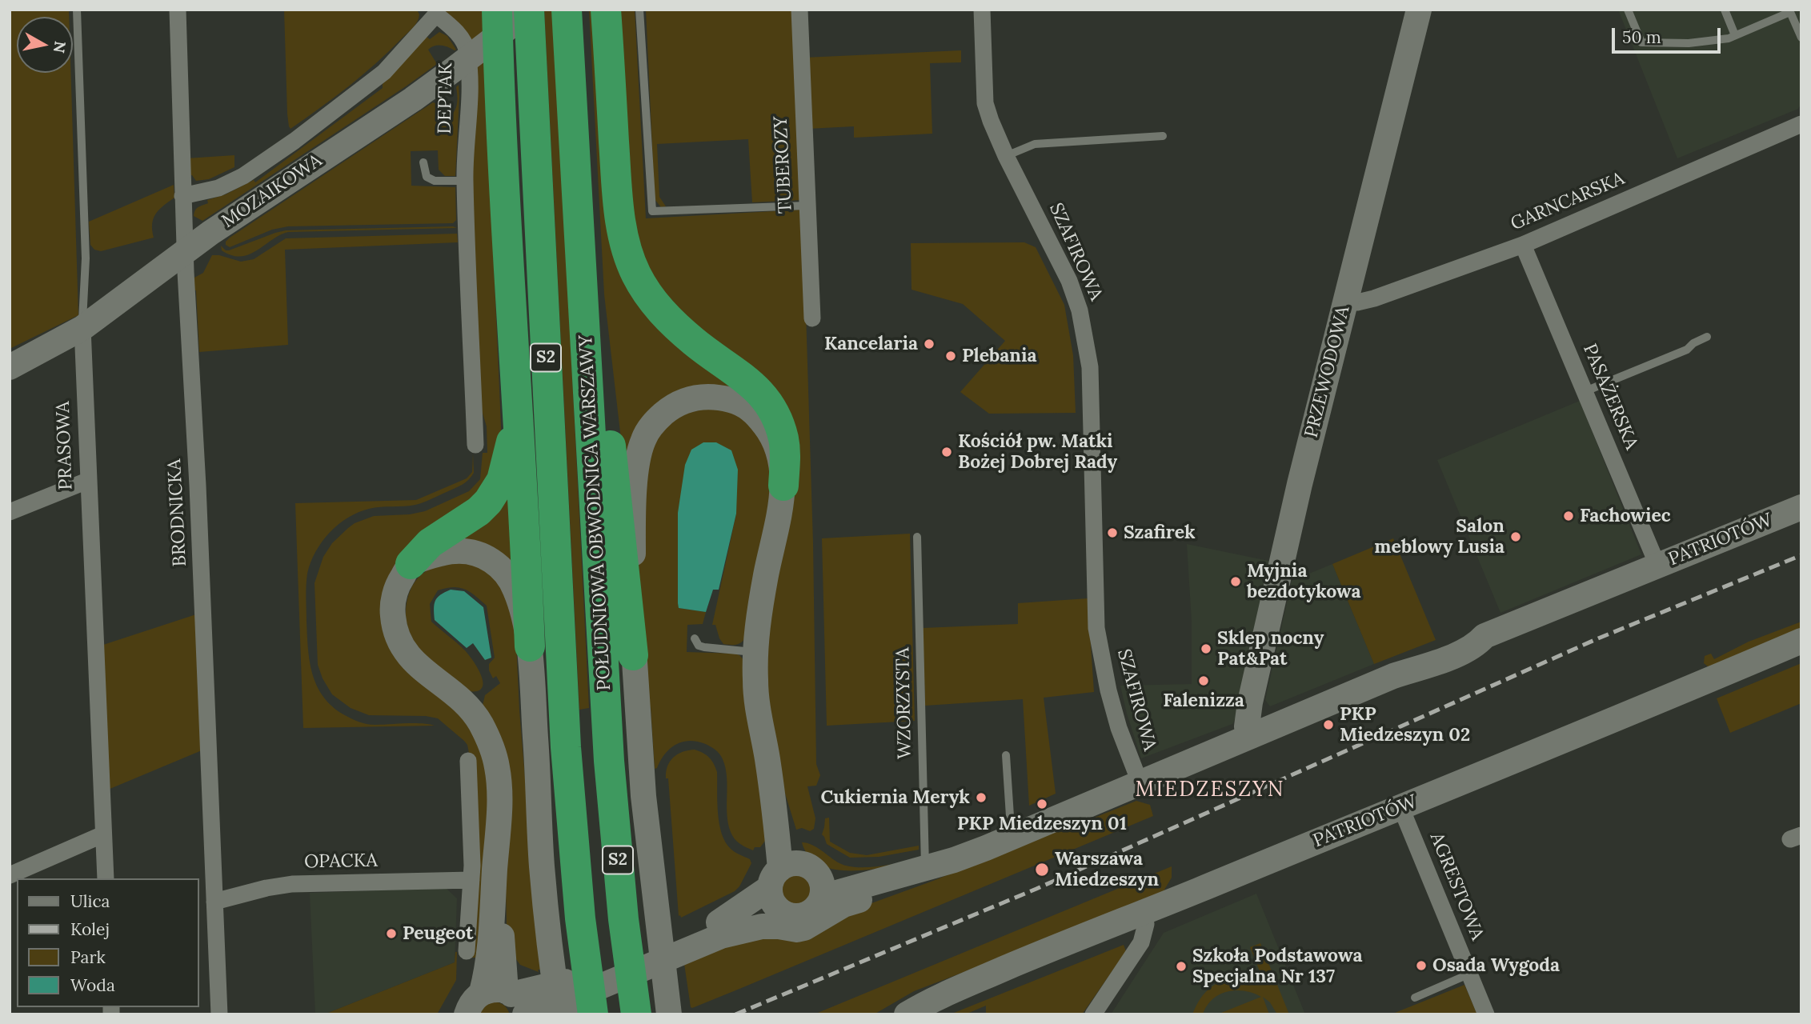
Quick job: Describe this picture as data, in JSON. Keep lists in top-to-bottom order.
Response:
{
  "streets": {
    "highway": ["S2", "POŁUDNIOWA OBWODNICA WARSZAWY"],
    "main road": ["MOZAIKOWA", "PRZEWODOWA", "PATRIOTÓW"],
    "street": [
      "DEPTAK",
      "TUBEROZY",
      "GARNCARSKA",
      "SZAFIROWA",
      "PASAŻERSKA",
      "PRASOWA",
      "BRODNICKA",
      "OPACKA",
      "AGRESTOWA"
    ],
    "lane": ["WZORZYSTA"]
  },
  "crossings": [
    ["DEPTAK", "BRODNICKA"],
    ["MOZAIKOWA", "S2"],
    ["MOZAIKOWA", "PRASOWA"],
    ["MOZAIKOWA", "BRODNICKA"],
    ["GARNCARSKA", "PRZEWODOWA"],
    ["GARNCARSKA", "PASAŻERSKA"],
    ["SZAFIROWA", "PATRIOTÓW"],
    ["PRZEWODOWA", "PATRIOTÓW"],
    ["PASAŻERSKA", "PATRIOTÓW"],
    ["BRODNICKA", "OPACKA"],
    ["PATRIOTÓW", "WZORZYSTA"],
    ["PATRIOTÓW", "AGRESTOWA"]
  ],
  "districts": ["MIEDZESZYN"],
  "places": [
    "Kancelaria",
    "Plebania",
    "Kościół pw. Matki Bożej Dobrej Rady",
    "Fachowiec",
    "Szafirek",
    "Salon meblowy Lusia",
    "Myjnia bezdotykowa",
    "Sklep nocny Pat&Pat",
    "Falenizza",
    "PKP Miedzeszyn 02",
    "Cukiernia Meryk",
    "PKP Miedzeszyn 01",
    "Warszawa Miedzeszyn",
    "Peugeot",
    "Osada Wygoda",
    "Szkoła Podstawowa Specjalna Nr 137"
  ],
  "legend": [
    "Ulica",
    "Kolej",
    "Park",
    "Woda"
  ],
  "scale_bar": "50 m",
  "north": "right"
}
